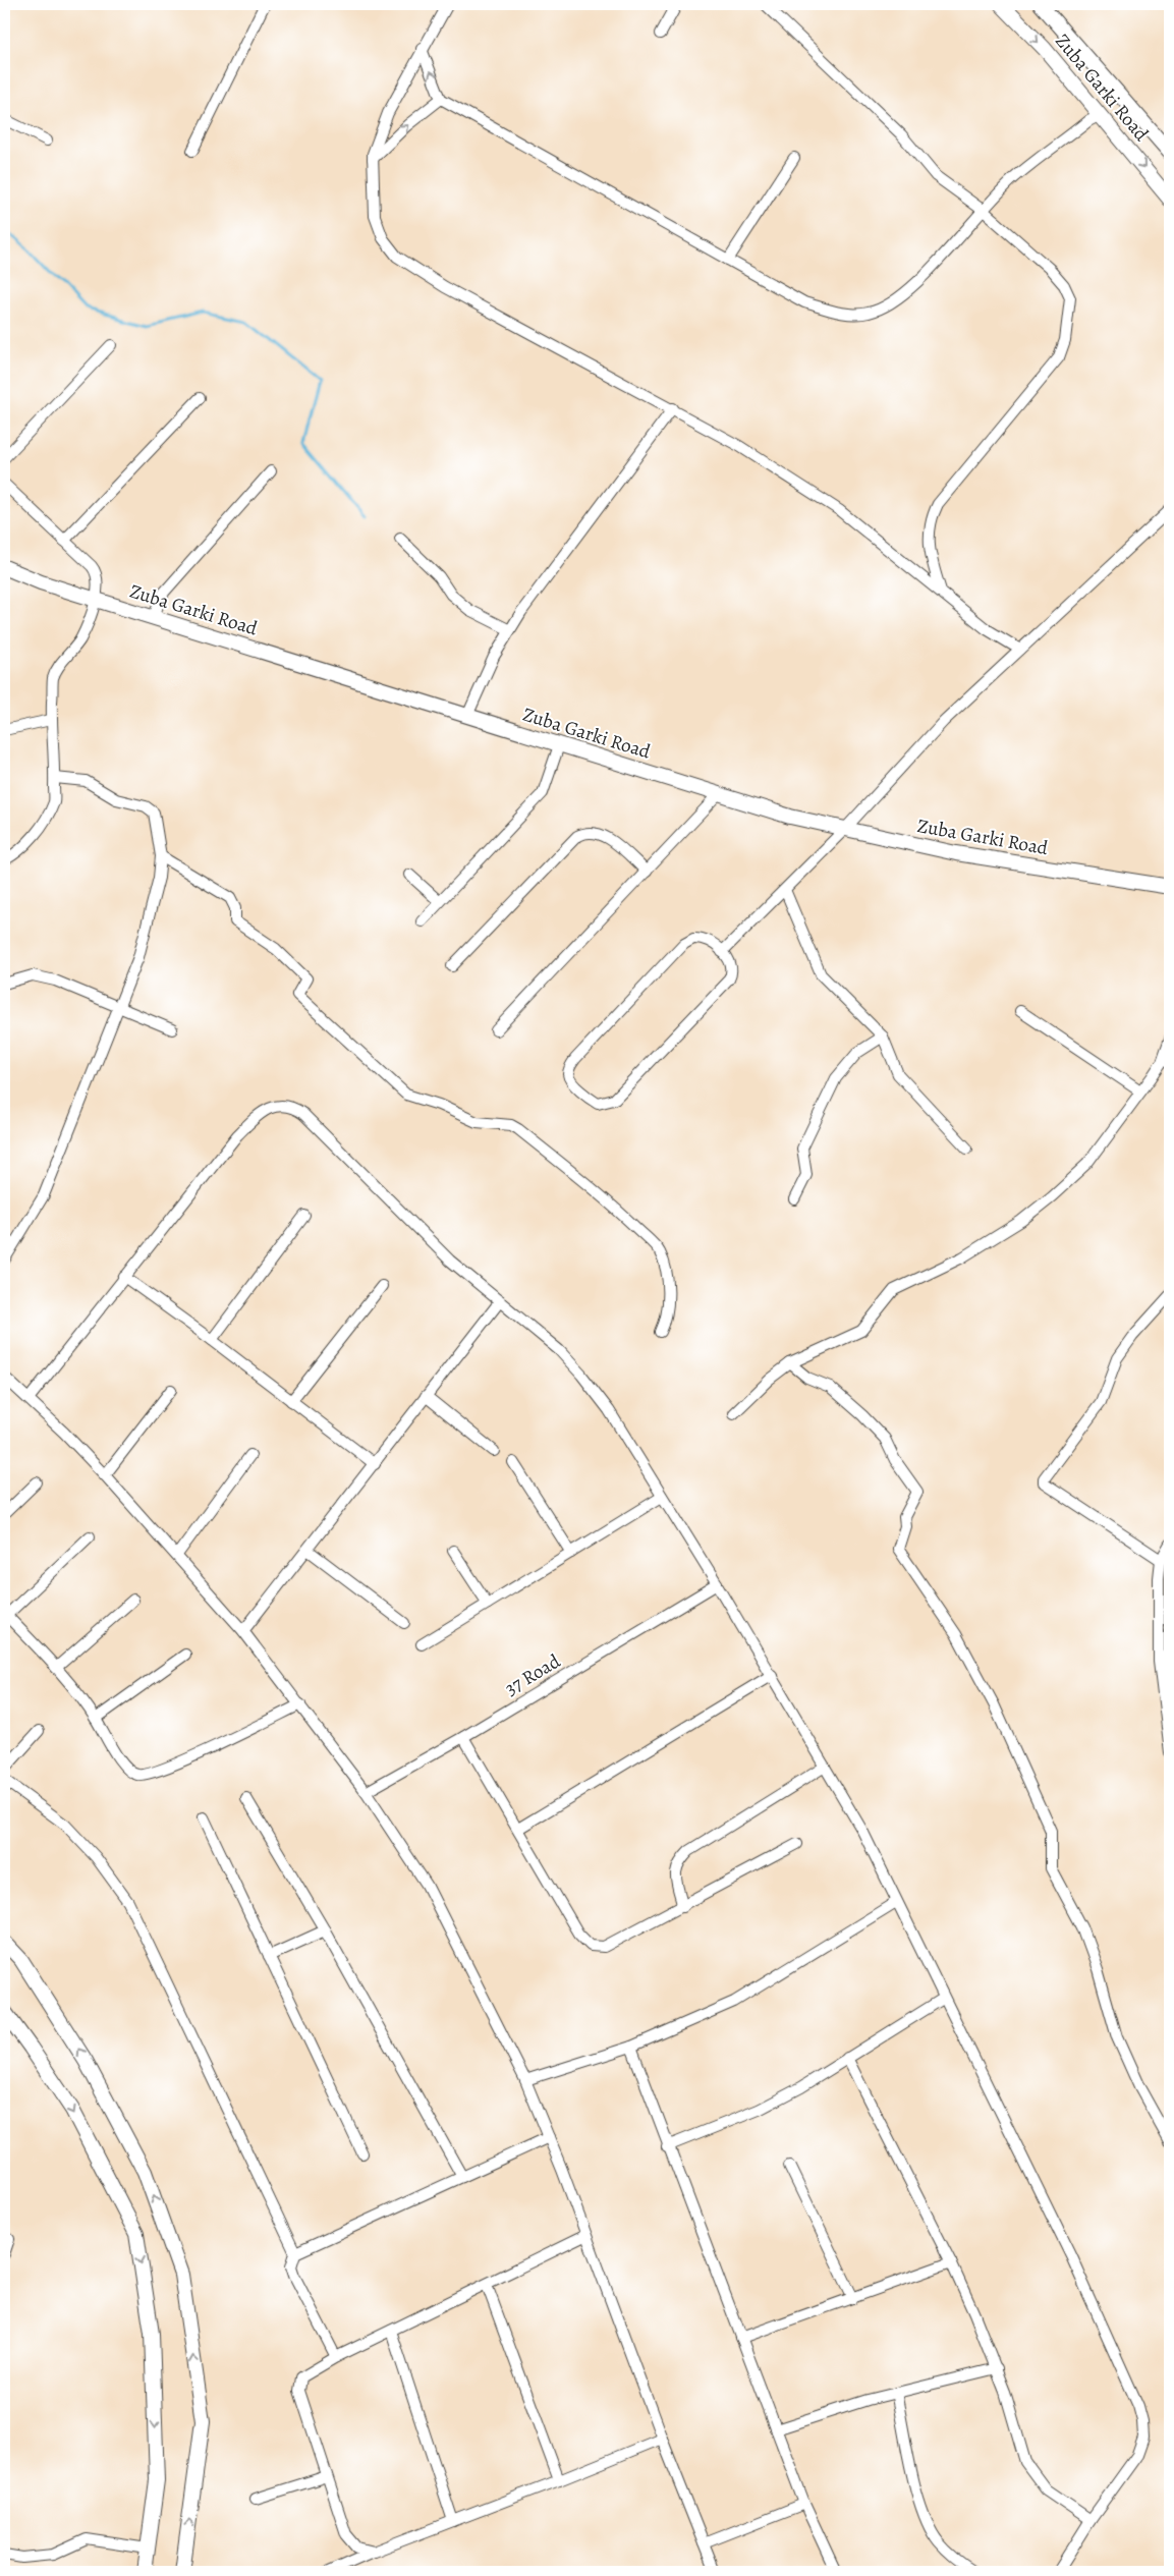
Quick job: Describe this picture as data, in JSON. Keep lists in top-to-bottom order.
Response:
{
  "streets": {
    "main road": ["Zuba Garki Road"],
    "street": ["37 Road"]
  }
}
